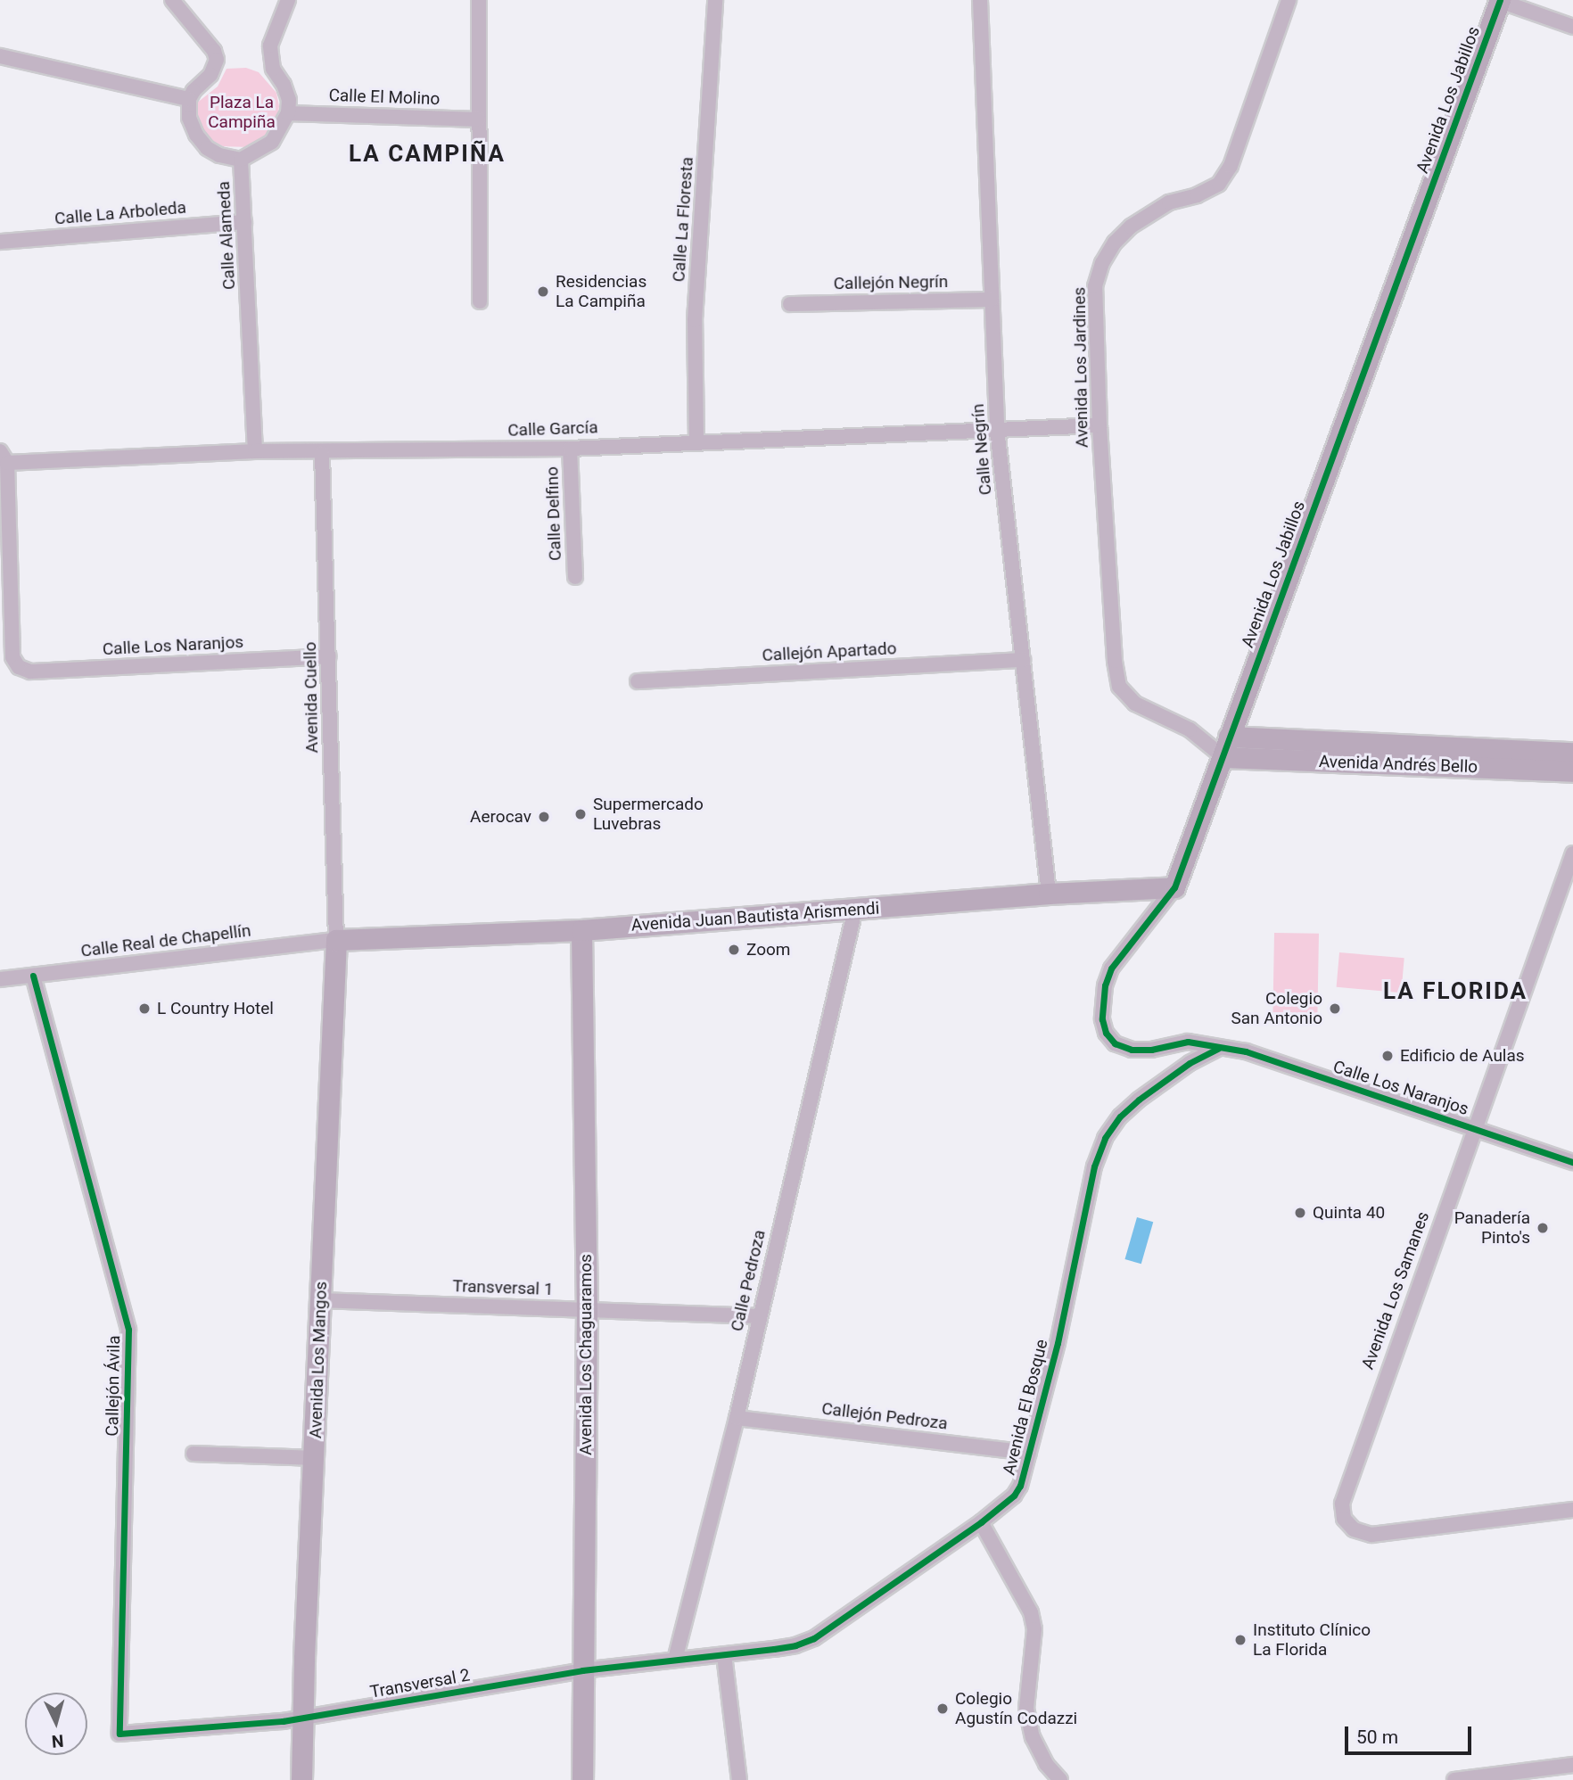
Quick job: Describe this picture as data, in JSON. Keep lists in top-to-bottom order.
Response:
{
  "streets": {
    "street": [
      "Calle El Molino",
      "Avenida Los Jabillos",
      "Calle La Arboleda",
      "Calle La Floresta",
      "Calle Alameda",
      "Callejón Negrín",
      "Avenida Los Jardines",
      "Calle García",
      "Calle Negrín",
      "Calle Delfino",
      "Calle Los Naranjos",
      "Callejón Apartado",
      "Avenida Cuello",
      "Avenida Andrés Bello",
      "Avenida Juan Bautista Arismendi",
      "Calle Real de Chapellín",
      "Calle Pedroza",
      "Transversal 1",
      "Avenida Los Samanes",
      "Avenida Los Chaguaramos",
      "Avenida Los Mangos",
      "Callejón Ávila",
      "Avenida El Bosque",
      "Callejón Pedroza",
      "Transversal 2"
    ]
  },
  "crossings": [
    ["Calle El Molino", "Calle Alameda"],
    ["Avenida Los Jabillos", "Avenida Los Jardines"],
    ["Avenida Los Jabillos", "Calle Los Naranjos"],
    ["Avenida Los Jabillos", "Avenida Andrés Bello"],
    ["Avenida Los Jabillos", "Avenida Juan Bautista Arismendi"],
    ["Avenida Los Jabillos", "Avenida El Bosque"],
    ["Calle La Arboleda", "Calle Alameda"],
    ["Calle La Floresta", "Calle García"],
    ["Calle Alameda", "Calle García"],
    ["Callejón Negrín", "Calle Negrín"],
    ["Avenida Los Jardines", "Calle García"],
    ["Avenida Los Jardines", "Avenida Andrés Bello"],
    ["Calle García", "Calle Negrín"],
    ["Calle García", "Calle Delfino"],
    ["Calle García", "Calle Los Naranjos"],
    ["Calle García", "Avenida Cuello"],
    ["Calle Negrín", "Callejón Apartado"],
    ["Calle Negrín", "Avenida Juan Bautista Arismendi"],
    ["Calle Los Naranjos", "Avenida Cuello"],
    ["Calle Los Naranjos", "Avenida Los Samanes"],
    ["Calle Los Naranjos", "Avenida El Bosque"],
    ["Avenida Cuello", "Avenida Juan Bautista Arismendi"],
    ["Avenida Cuello", "Calle Real de Chapellín"],
    ["Avenida Cuello", "Avenida Los Mangos"],
    ["Avenida Juan Bautista Arismendi", "Calle Real de Chapellín"],
    ["Avenida Juan Bautista Arismendi", "Calle Pedroza"],
    ["Avenida Juan Bautista Arismendi", "Avenida Los Chaguaramos"],
    ["Avenida Juan Bautista Arismendi", "Avenida Los Mangos"],
    ["Calle Real de Chapellín", "Avenida Los Mangos"],
    ["Calle Real de Chapellín", "Callejón Ávila"],
    ["Calle Pedroza", "Transversal 1"],
    ["Calle Pedroza", "Callejón Pedroza"],
    ["Calle Pedroza", "Transversal 2"],
    ["Transversal 1", "Avenida Los Chaguaramos"],
    ["Transversal 1", "Avenida Los Mangos"],
    ["Avenida Los Chaguaramos", "Transversal 2"],
    ["Avenida Los Mangos", "Transversal 2"],
    ["Callejón Ávila", "Transversal 2"],
    ["Avenida El Bosque", "Callejón Pedroza"],
    ["Avenida El Bosque", "Transversal 2"]
  ],
  "districts": ["LA CAMPIÑA", "LA FLORIDA"],
  "parks": ["Plaza La Campiña"],
  "places": [
    "Residencias La Campiña",
    "Supermercado Luvebras",
    "Aerocav",
    "Zoom",
    "L Country Hotel",
    "Colegio San Antonio",
    "Edificio de Aulas",
    "Quinta 40",
    "Panadería Pinto's",
    "Instituto Clínico La Florida",
    "Colegio Agustín Codazzi"
  ],
  "scale_bar": "50 m",
  "north": "bottom"
}
